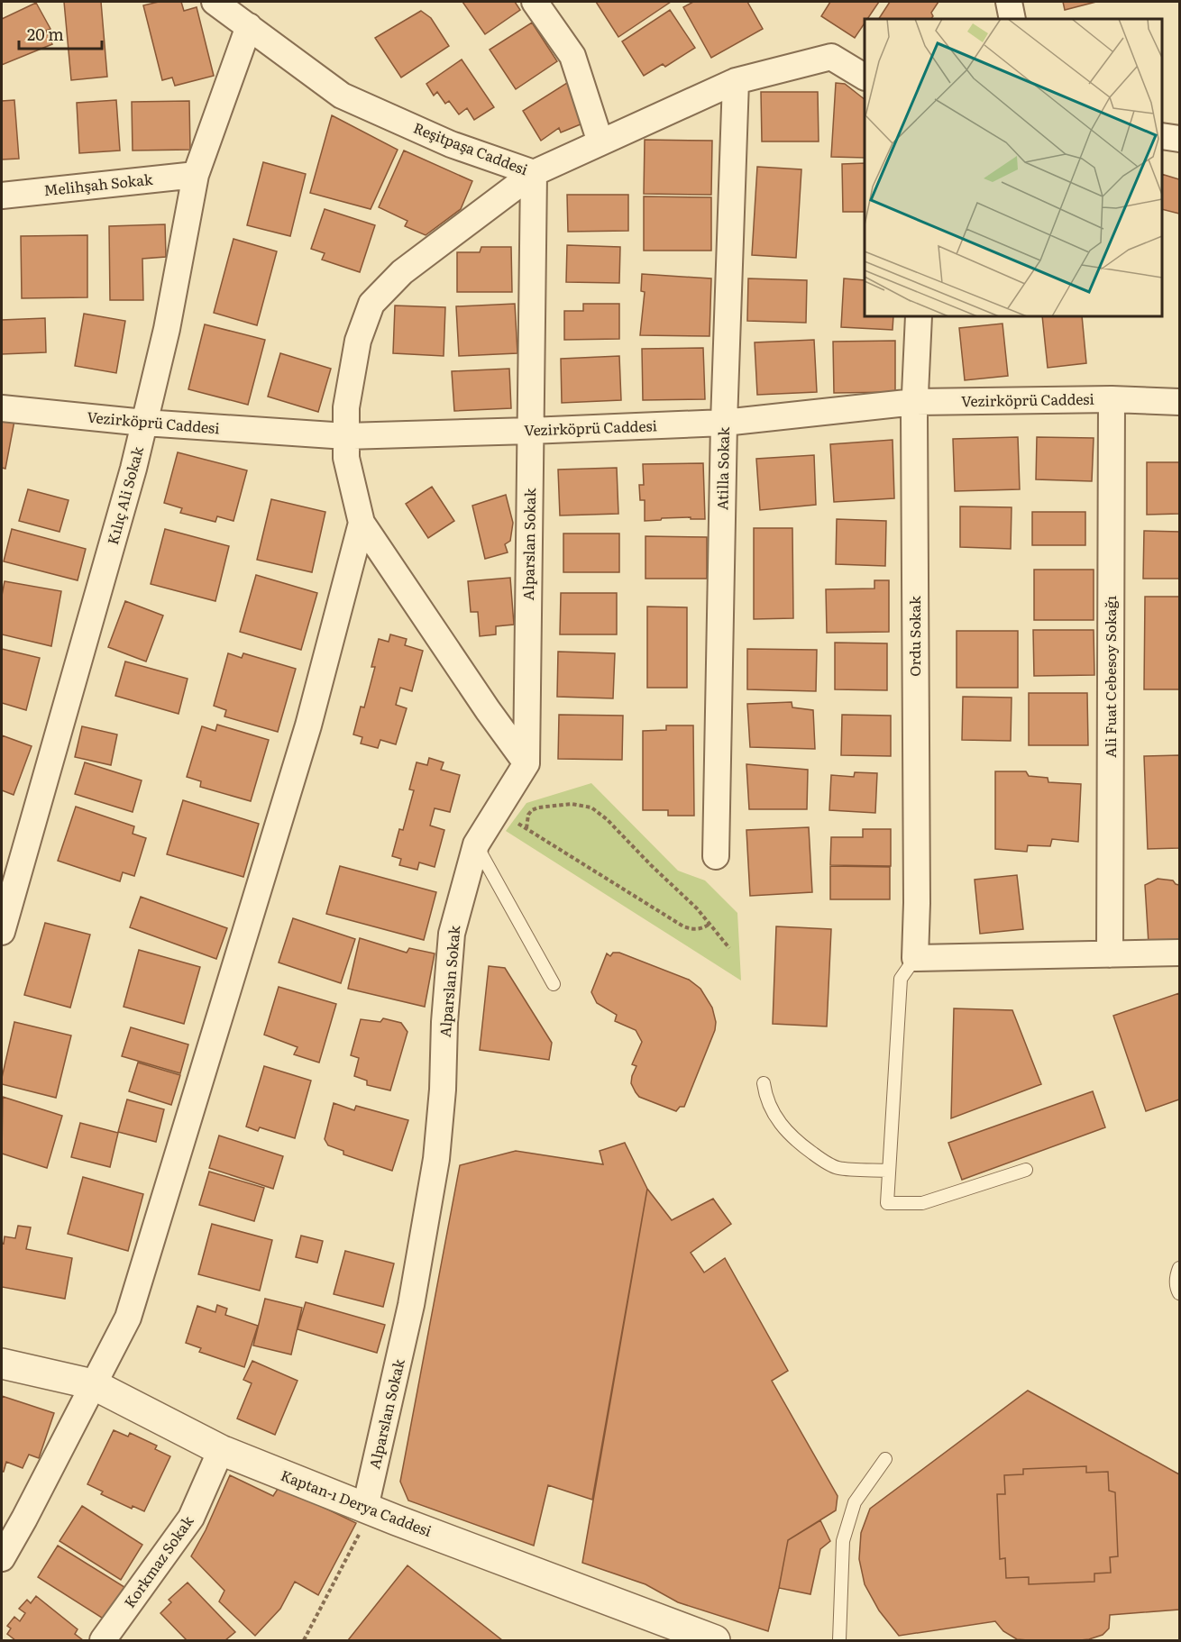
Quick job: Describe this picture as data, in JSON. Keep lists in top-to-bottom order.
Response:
{
  "streets": {
    "street": [
      "Reşitpaşa Caddesi",
      "Melihşah Sokak",
      "Vezirköprü Caddesi",
      "Atilla Sokak",
      "Kılıç Ali Sokak",
      "Alparslan Sokak",
      "Ordu Sokak",
      "Ali Fuat Cebesoy Sokağı",
      "Kaptan-ı Derya Caddesi",
      "Korkmaz Sokak"
    ]
  },
  "crossings": [
    ["Reşitpaşa Caddesi", "Atilla Sokak"],
    ["Reşitpaşa Caddesi", "Kılıç Ali Sokak"],
    ["Reşitpaşa Caddesi", "Alparslan Sokak"],
    ["Melihşah Sokak", "Kılıç Ali Sokak"],
    ["Vezirköprü Caddesi", "Atilla Sokak"],
    ["Vezirköprü Caddesi", "Kılıç Ali Sokak"],
    ["Vezirköprü Caddesi", "Alparslan Sokak"],
    ["Vezirköprü Caddesi", "Ordu Sokak"],
    ["Vezirköprü Caddesi", "Ali Fuat Cebesoy Sokağı"],
    ["Alparslan Sokak", "Kaptan-ı Derya Caddesi"],
    ["Kaptan-ı Derya Caddesi", "Korkmaz Sokak"]
  ],
  "scale_bar": "20 m"
}
